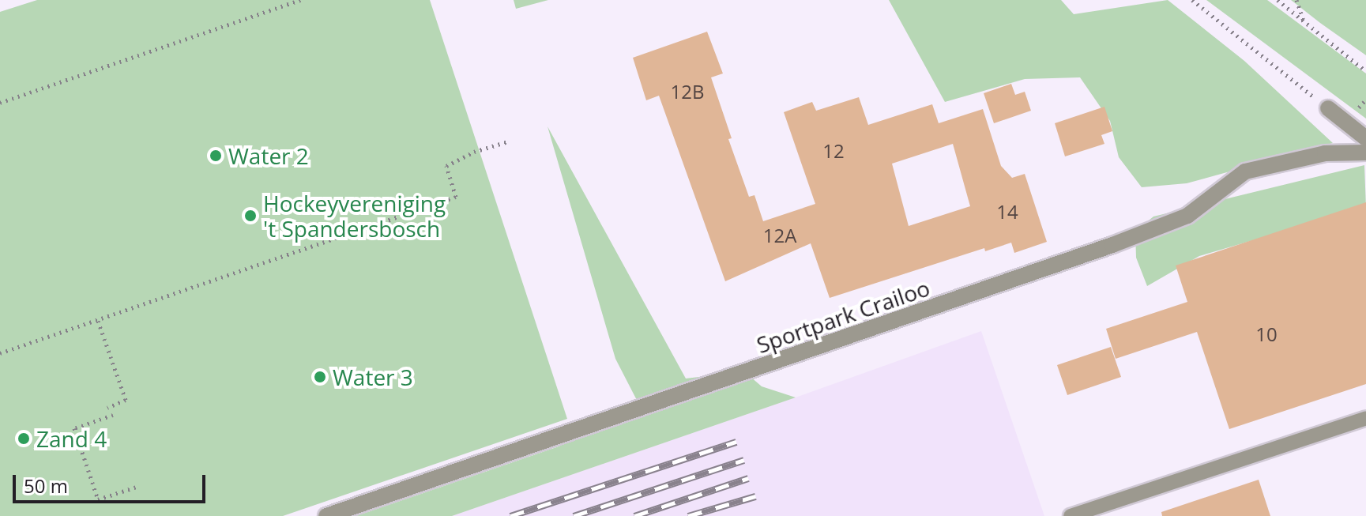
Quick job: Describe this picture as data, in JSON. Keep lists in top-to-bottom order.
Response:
{
  "streets": {
    "street": ["Sportpark Crailoo"]
  },
  "places": [
    "Water 2",
    "Hockeyvereniging 't Spandersbosch",
    "Water 3",
    "Zand 4"
  ],
  "house_numbers": [
    "12B",
    "12",
    "14",
    "12A",
    "10"
  ],
  "scale_bar": "50 m"
}
